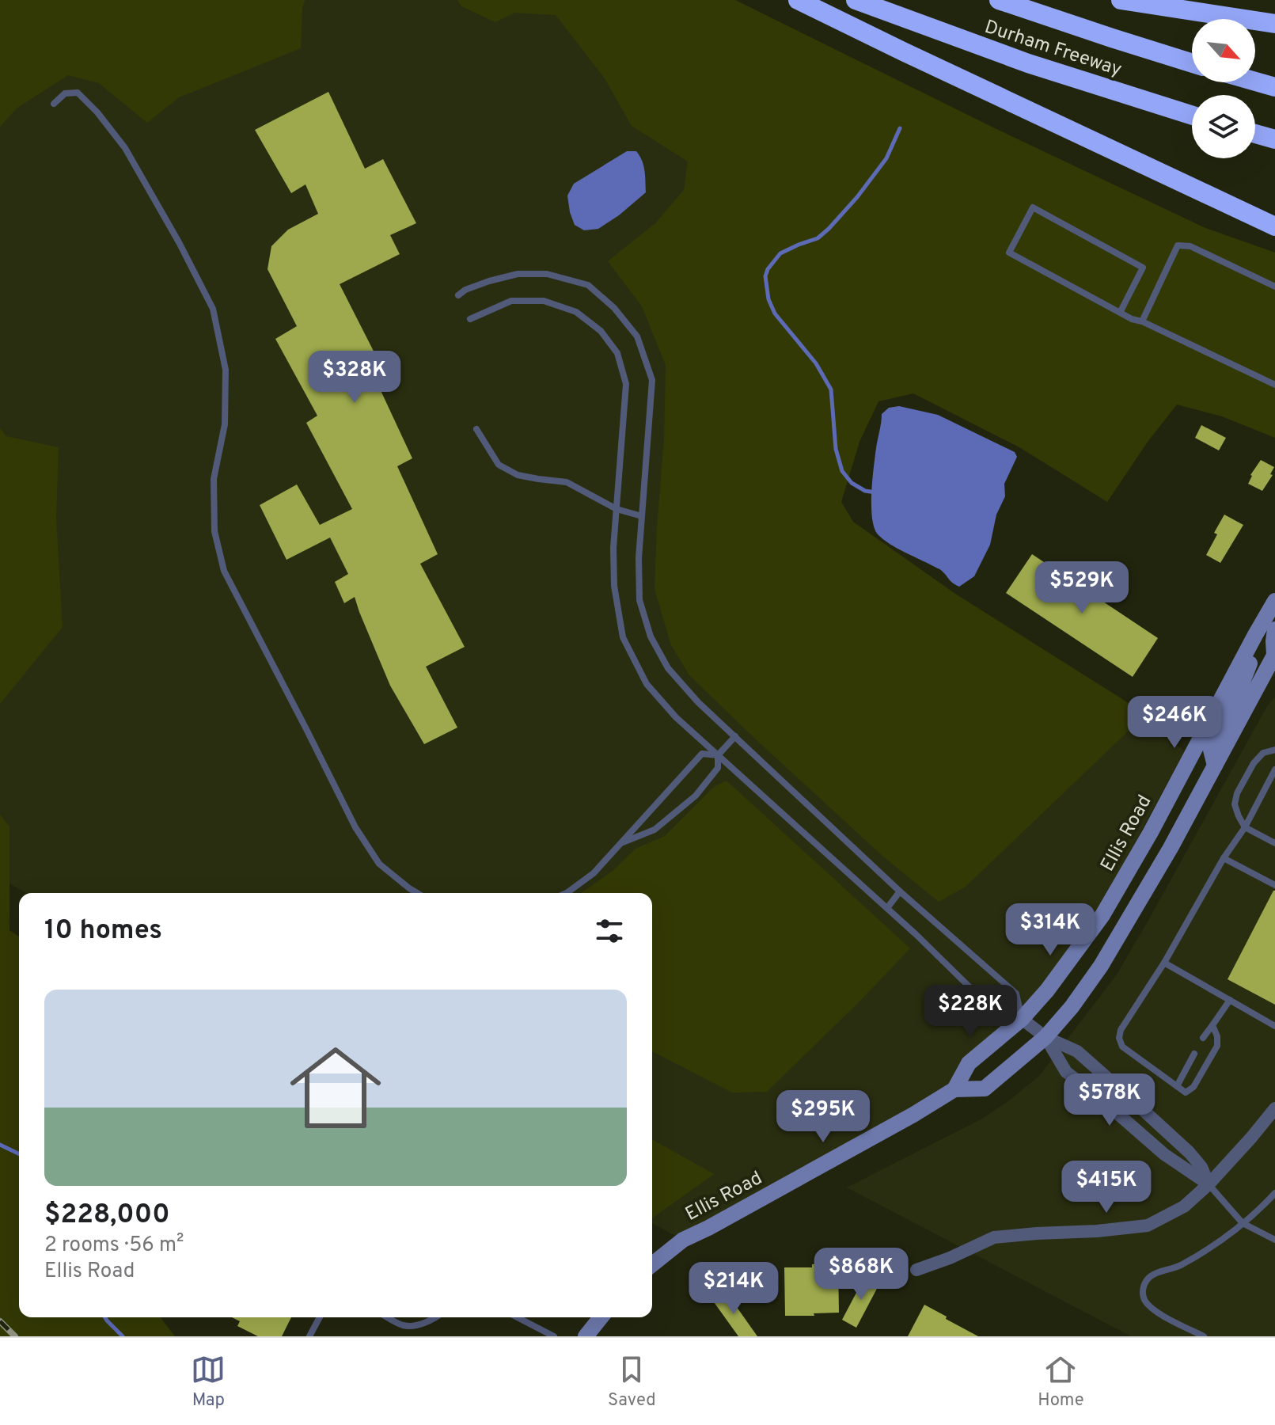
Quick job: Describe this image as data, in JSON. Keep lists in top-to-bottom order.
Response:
{
  "streets": {
    "highway": ["Durham Freeway"],
    "main road": ["Ellis Road"]
  },
  "north": "bottom right",
  "page": {
    "price": [
      "$328K",
      "$529K",
      "$246K",
      "$314K",
      "$228K",
      "$578K",
      "$295K",
      "$415K",
      "$868K",
      "$214K"
    ],
    "heading": "10 homes",
    "list": [
      {
        "name": "$228,000",
        "note": "2 rooms · 56 m² · Ellis Road"
      }
    ],
    "tabs": ["Map", "Saved", "Home"]
  }
}
